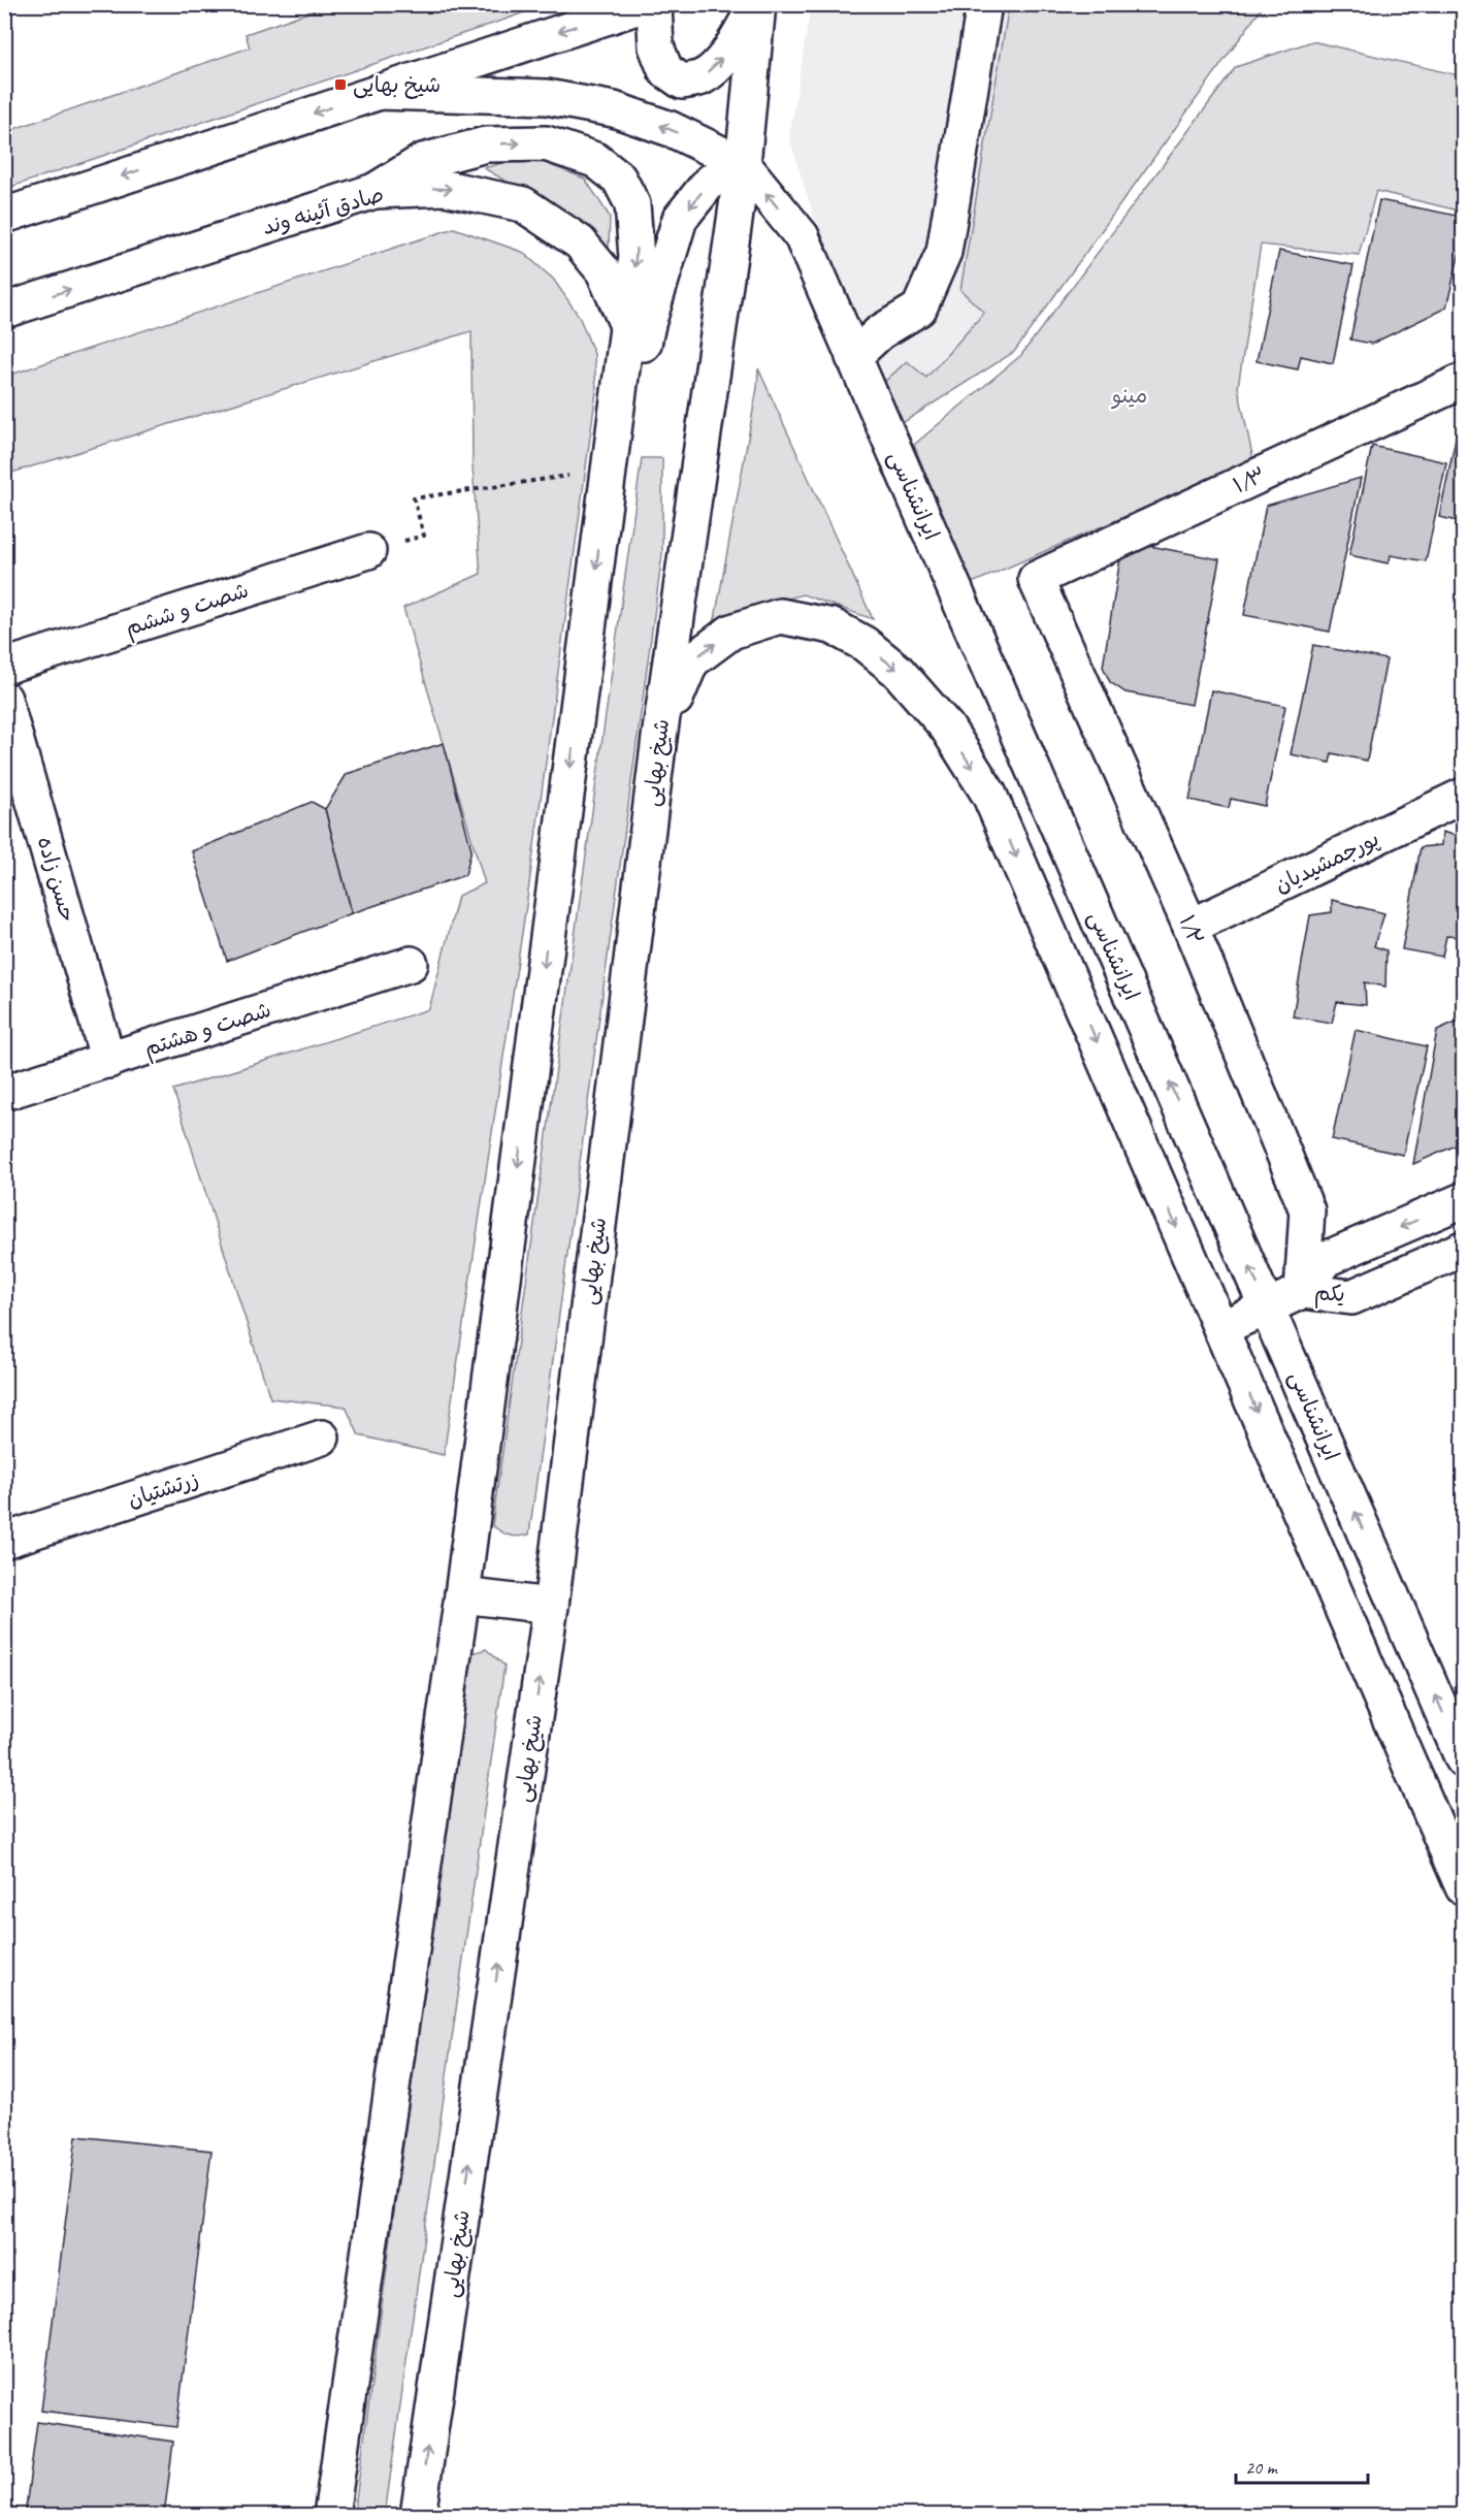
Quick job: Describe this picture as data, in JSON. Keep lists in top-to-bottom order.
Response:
{
  "streets": {
    "main road": [
      "صادق آئینه وند",
      "۱/۳",
      "ایرانشناسی",
      "شصت و ششم",
      "شیخ بهایی",
      "پورجمشیدیان",
      "حسن زاده",
      "۱/۲",
      "شصت و هشتم",
      "یکم",
      "زرتشتیان"
    ]
  },
  "crossings": [
    ["۱/۳", "۱/۲"],
    ["ایرانشناسی", "شیخ بهایی"],
    ["پورجمشیدیان", "۱/۲"],
    ["حسن زاده", "شصت و هشتم"],
    ["۱/۲", "یکم"]
  ],
  "one_way": ["ایرانشناسی"],
  "parks": ["مینو"],
  "places": {
    "transit": ["شیخ بهایی"]
  },
  "scale_bar": "20 m"
}
